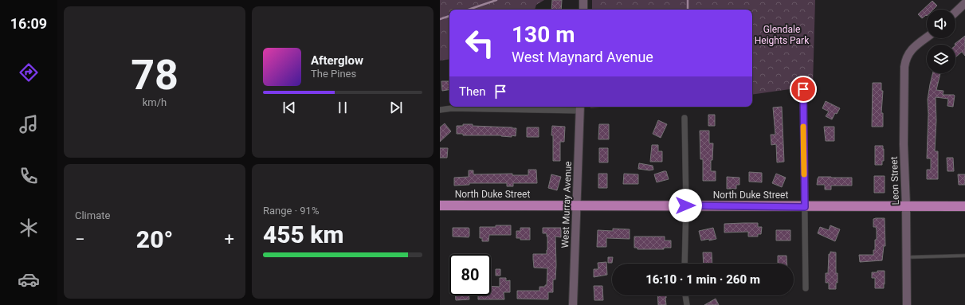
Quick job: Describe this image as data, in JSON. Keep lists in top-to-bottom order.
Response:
{
  "streets": {
    "highway": ["North Duke Street"],
    "street": ["Leon Street", "West Murray Avenue"]
  },
  "crossings": [
    ["Leon Street", "North Duke Street"],
    ["North Duke Street", "West Murray Avenue"]
  ],
  "parks": ["Glendale Heights Park"],
  "page": {
    "tabs": "16:09",
    "tile": [
      ["78", "km/h"],
      "Climate",
      ["Range · 91%", "455 km"]
    ],
    "turn": ["130 m", "West Maynard Avenue"],
    "song": ["Afterglow", "The Pines"],
    "then": "Then",
    "heat": ["−", "20°", "+"],
    "limit": "80",
    "trip": "16:10 · 1 min · 260 m"
  }
}
